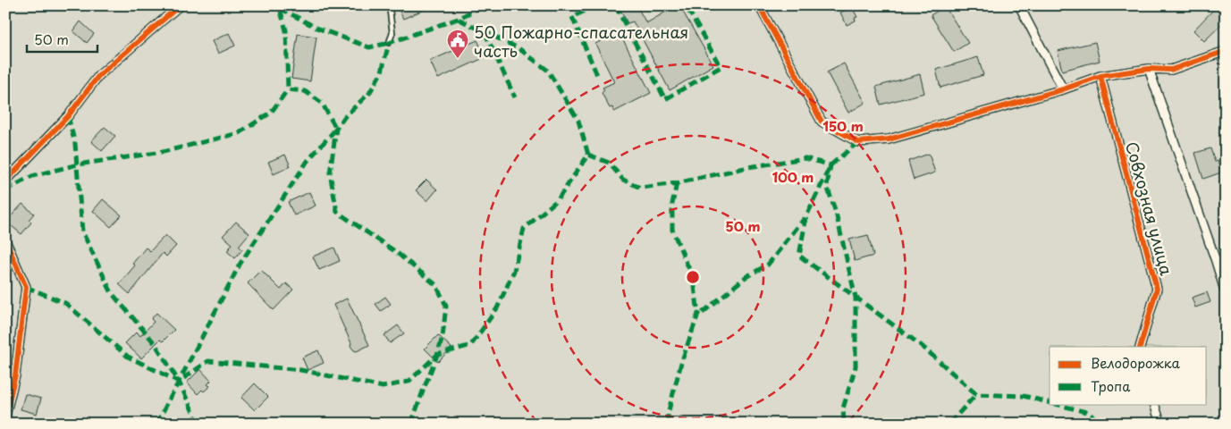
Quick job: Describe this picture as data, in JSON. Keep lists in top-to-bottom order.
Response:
{
  "streets": {
    "street": ["Совхозная улица"]
  },
  "places": {
    "public building": ["50 Пожарно-спасательная часть"]
  },
  "legend": ["Велодорожка", "Тропа"],
  "scale_bar": "50 m",
  "rings": ["150 m", "100 m", "50 m"]
}
